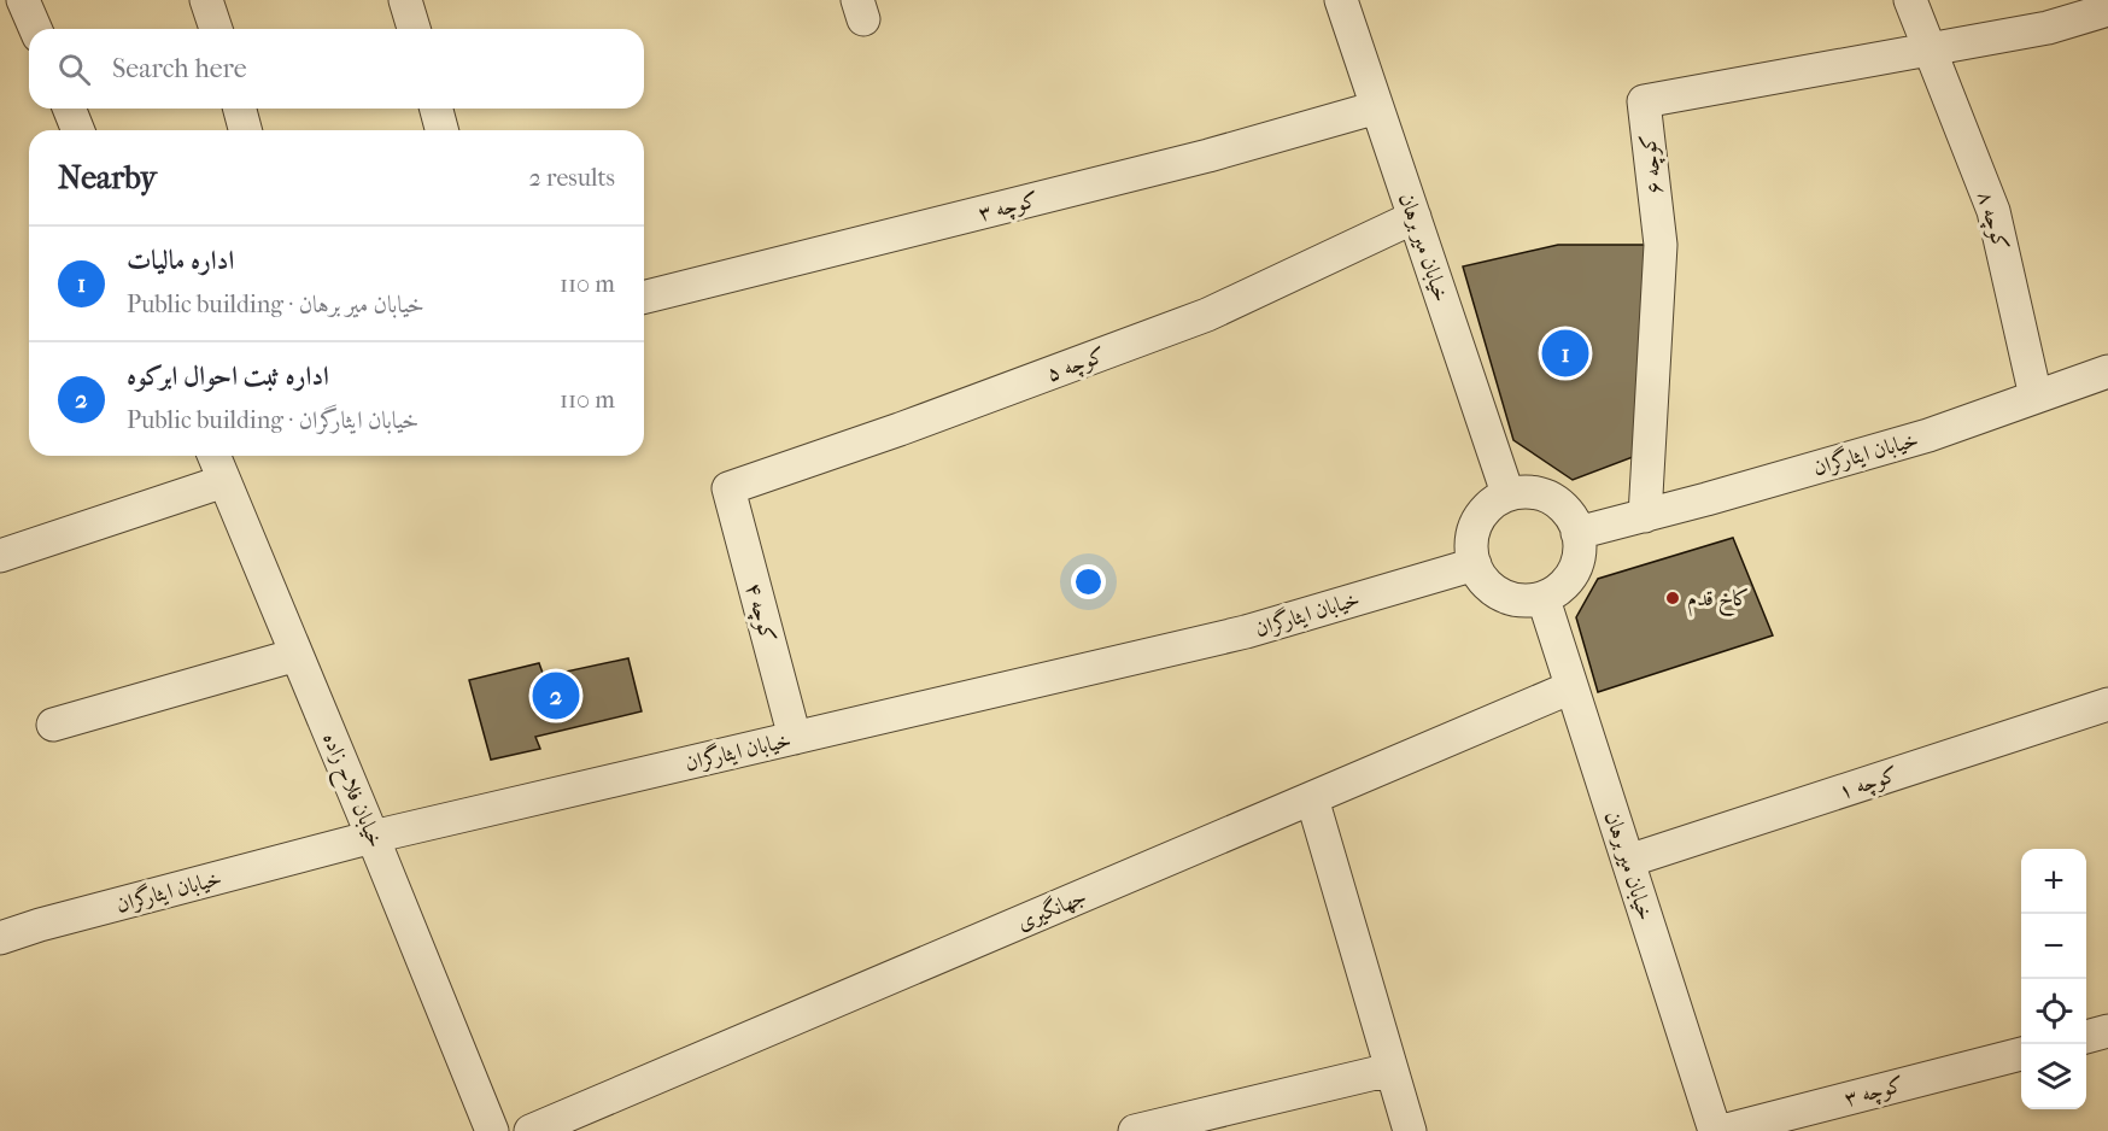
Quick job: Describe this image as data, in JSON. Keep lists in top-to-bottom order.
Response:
{
  "streets": {
    "street": [
      "کوچه ۶",
      "کوچه ۳",
      "کوچه ۸",
      "خیابان میر برهان",
      "کوچه ۵",
      "خیابان ایثارگران",
      "کوچه ۴",
      "کوچه ۱",
      "خیابان فلاح زاده",
      "جهانگیری"
    ]
  },
  "crossings": [
    ["کوچه ۶", "کوچه ۸"],
    ["کوچه ۶", "خیابان ایثارگران"],
    ["کوچه ۳", "خیابان میر برهان"],
    ["کوچه ۸", "خیابان ایثارگران"],
    ["خیابان میر برهان", "کوچه ۵"],
    ["خیابان میر برهان", "خیابان ایثارگران"],
    ["خیابان میر برهان", "کوچه ۱"],
    ["خیابان میر برهان", "جهانگیری"],
    ["کوچه ۵", "کوچه ۴"],
    ["خیابان ایثارگران", "کوچه ۴"],
    ["خیابان ایثارگران", "خیابان فلاح زاده"]
  ],
  "places": ["کاخ قدم"],
  "page": {
    "search": "Search here",
    "heading": ["Nearby", "2 results"],
    "list": [
      {
        "mark": "1",
        "name": "اداره مالیات",
        "note": "Public building · خیابان میر برهان",
        "value": "110 m"
      },
      {
        "mark": "2",
        "name": "اداره ثبت احوال ابرکوه",
        "note": "Public building · خیابان ایثارگران",
        "value": "110 m"
      }
    ],
    "pins": ["1", "2"],
    "map_buttons": ["+", "−"]
  }
}
